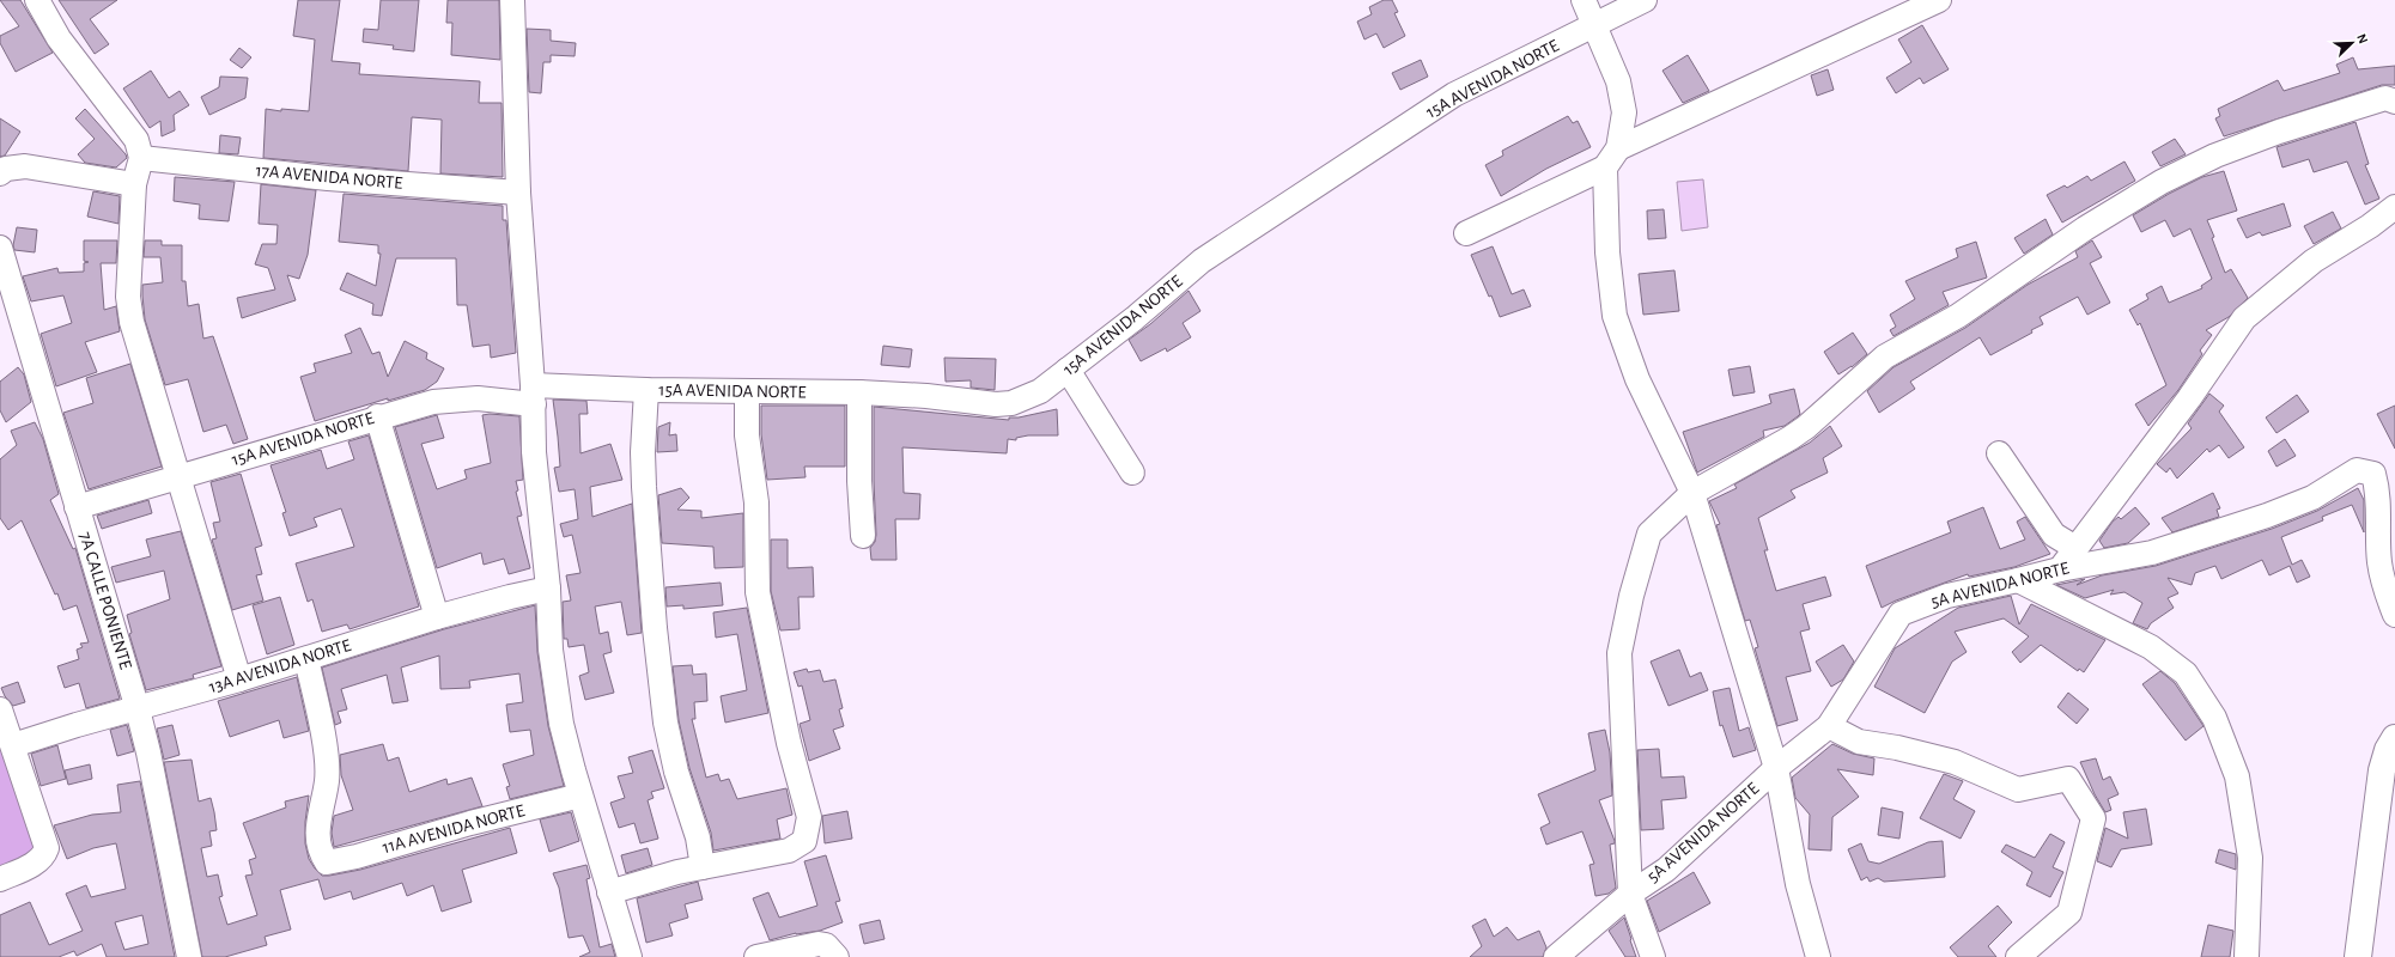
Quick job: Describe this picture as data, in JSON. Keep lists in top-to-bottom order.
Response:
{
  "streets": {
    "street": [
      "15A AVENIDA NORTE",
      "17A AVENIDA NORTE",
      "5A AVENIDA NORTE",
      "7A CALLE PONIENTE",
      "13A AVENIDA NORTE",
      "11A AVENIDA NORTE"
    ]
  },
  "crossings": [
    ["15A AVENIDA NORTE", "7A CALLE PONIENTE"],
    ["7A CALLE PONIENTE", "13A AVENIDA NORTE"],
    ["13A AVENIDA NORTE", "11A AVENIDA NORTE"]
  ],
  "north": "top right"
}
